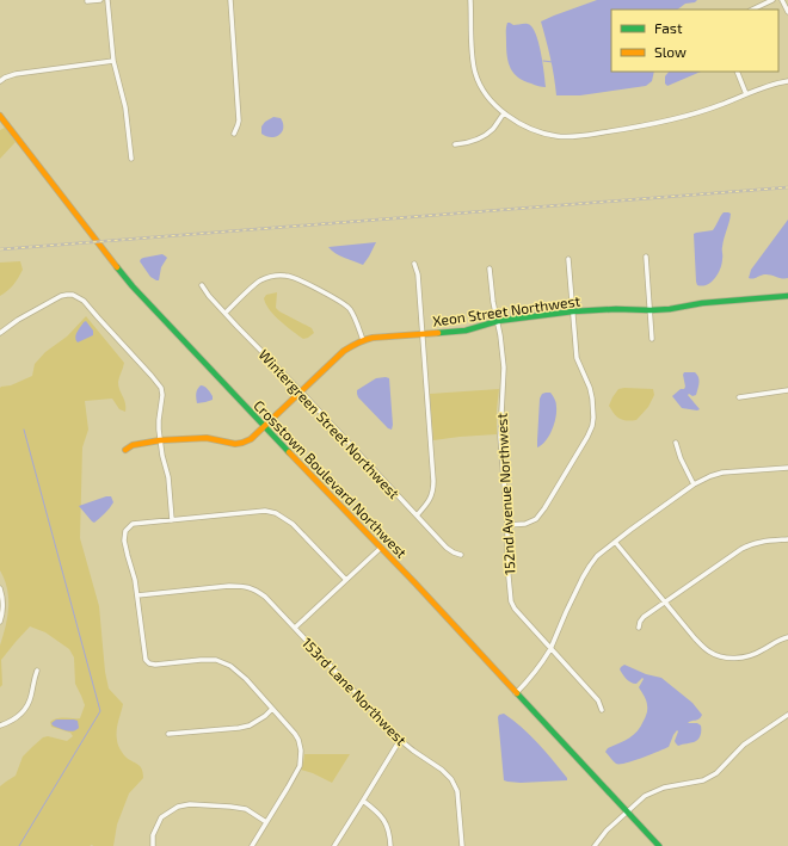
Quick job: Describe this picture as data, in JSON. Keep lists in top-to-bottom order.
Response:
{
  "streets": {
    "street": [
      "Xeon Street Northwest",
      "Wintergreen Street Northwest",
      "Crosstown Boulevard Northwest",
      "152nd Avenue Northwest",
      "153rd Lane Northwest"
    ]
  },
  "crossings": [
    ["Xeon Street Northwest", "Wintergreen Street Northwest"],
    ["Xeon Street Northwest", "Crosstown Boulevard Northwest"],
    ["Xeon Street Northwest", "152nd Avenue Northwest"]
  ],
  "legend": ["Fast", "Slow"]
}
